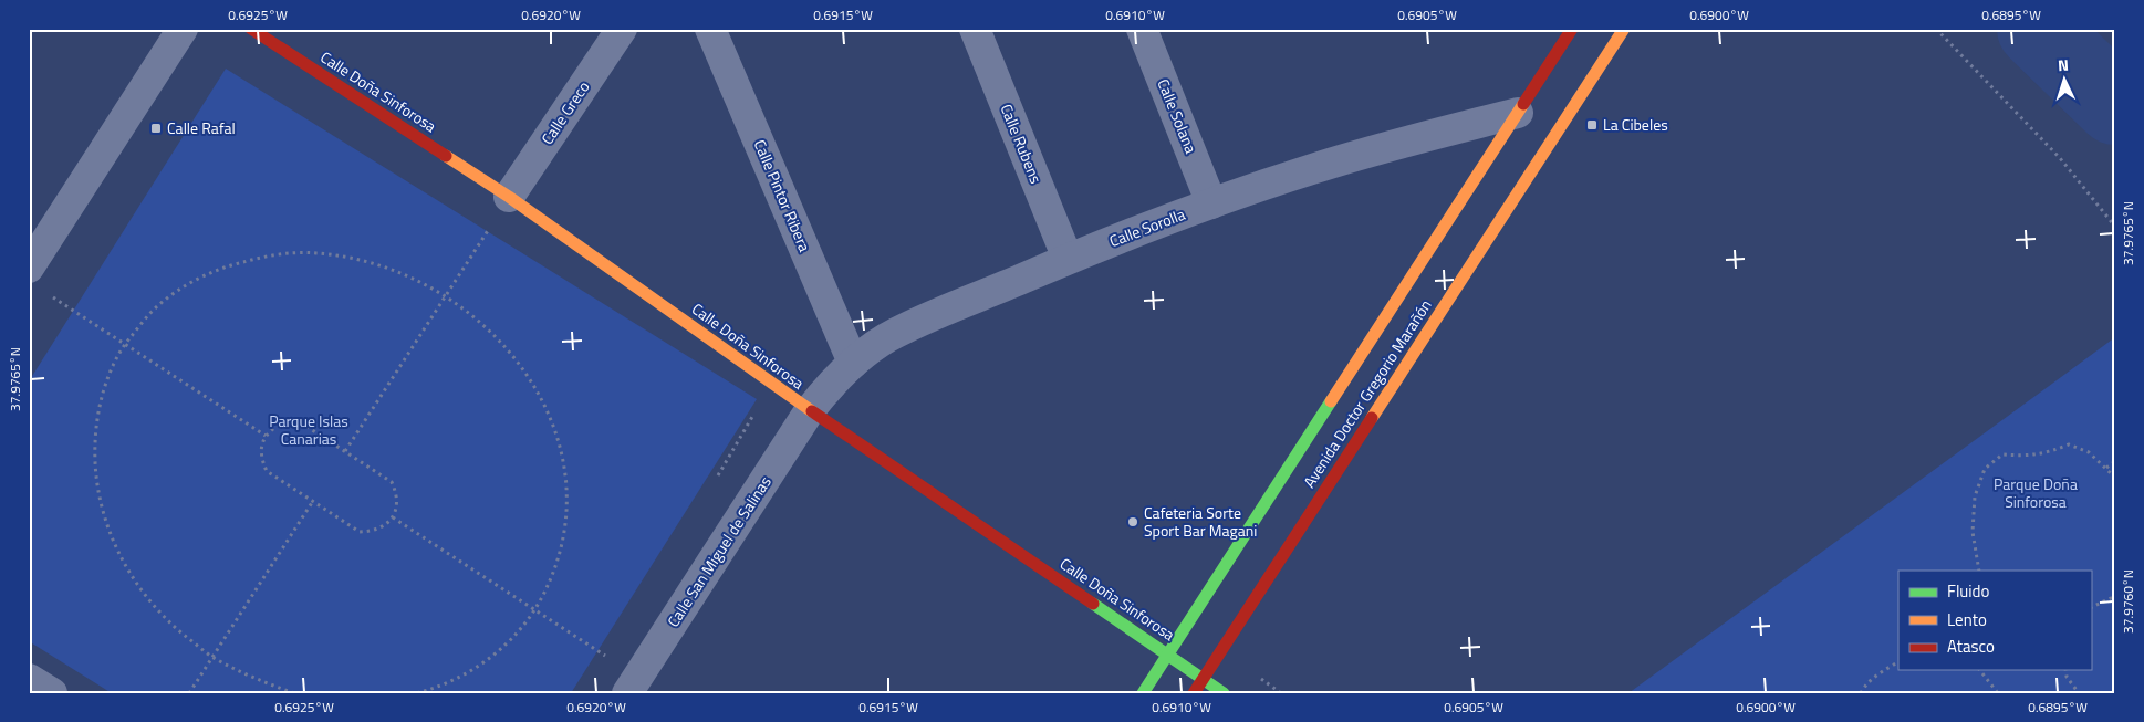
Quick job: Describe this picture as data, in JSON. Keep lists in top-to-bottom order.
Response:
{
  "streets": {
    "street": [
      "Calle Doña Sinforosa",
      "Calle Greco",
      "Calle Solana",
      "Calle Rubens",
      "Calle Pintor Ribera",
      "Calle Sorolla",
      "Avenida Doctor Gregorio Marañón",
      "Calle San Miguel de Salinas"
    ]
  },
  "crossings": [
    ["Calle Doña Sinforosa", "Calle Greco"],
    ["Calle Doña Sinforosa", "Calle Sorolla"],
    ["Calle Doña Sinforosa", "Avenida Doctor Gregorio Marañón"],
    ["Calle Doña Sinforosa", "Calle San Miguel de Salinas"],
    ["Calle Solana", "Calle Sorolla"],
    ["Calle Rubens", "Calle Sorolla"],
    ["Calle Pintor Ribera", "Calle Sorolla"],
    ["Calle Sorolla", "Avenida Doctor Gregorio Marañón"],
    ["Calle Sorolla", "Calle San Miguel de Salinas"]
  ],
  "parks": ["Parque Islas Canarias", "Parque Doña Sinforosa"],
  "places": {
    "transit": ["La Cibeles", "Calle Rafal"],
    "other": ["Cafeteria Sorte Sport Bar Magani"]
  },
  "legend": ["Fluido", "Lento", "Atasco"],
  "north": "top",
  "coordinates": [
    "0.6925°W",
    "0.6920°W",
    "0.6915°W",
    "0.6910°W",
    "0.6905°W",
    "0.6900°W",
    "0.6895°W",
    "37.9765°N",
    "37.9760°N"
  ]
}
